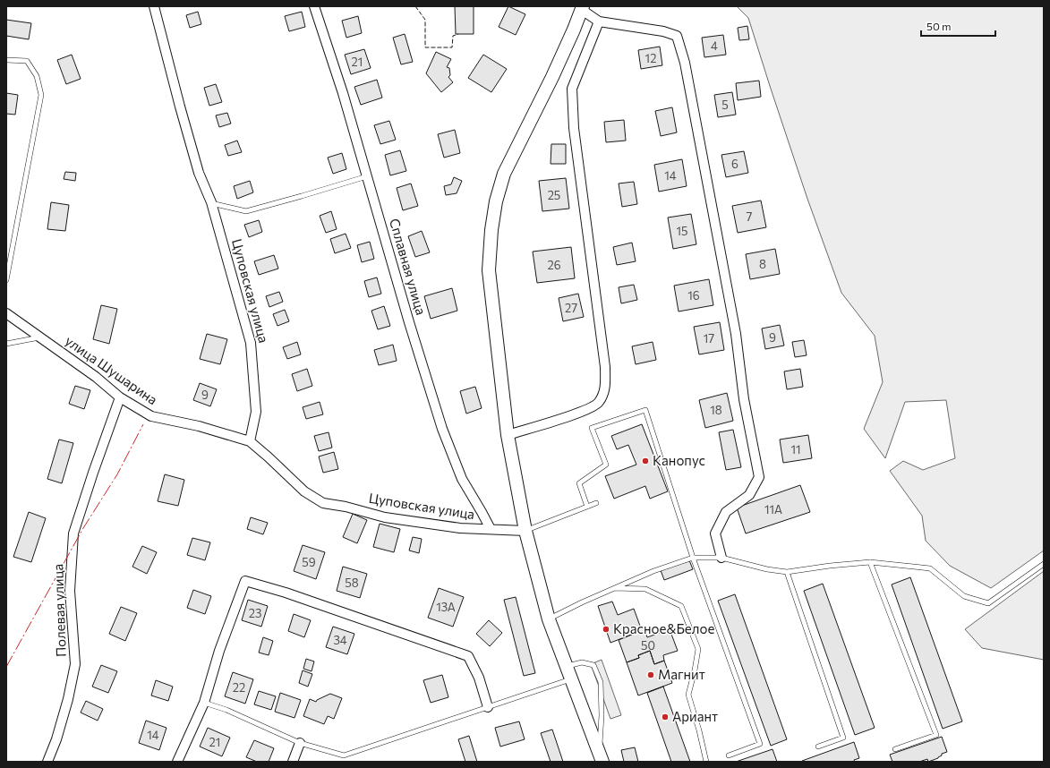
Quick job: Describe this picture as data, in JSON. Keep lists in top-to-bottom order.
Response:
{
  "streets": {
    "street": [
      "Сплавная улица",
      "Цуповская улица",
      "улица Шушарина",
      "Полевая улица"
    ]
  },
  "crossings": [
    ["Сплавная улица", "Цуповская улица"],
    ["Цуповская улица", "улица Шушарина"],
    ["улица Шушарина", "Полевая улица"]
  ],
  "places": [
    "Канопус",
    "Красное&Белое",
    "Магнит",
    "Ариант"
  ],
  "house_numbers": [
    "4",
    "12",
    "21",
    "5",
    "6",
    "14",
    "25",
    "7",
    "15",
    "8",
    "26",
    "16",
    "27",
    "9",
    "17",
    "9",
    "18",
    "11",
    "11А",
    "59",
    "58",
    "13А",
    "23",
    "34",
    "50",
    "22",
    "14",
    "21"
  ],
  "scale_bar": "50 m"
}
